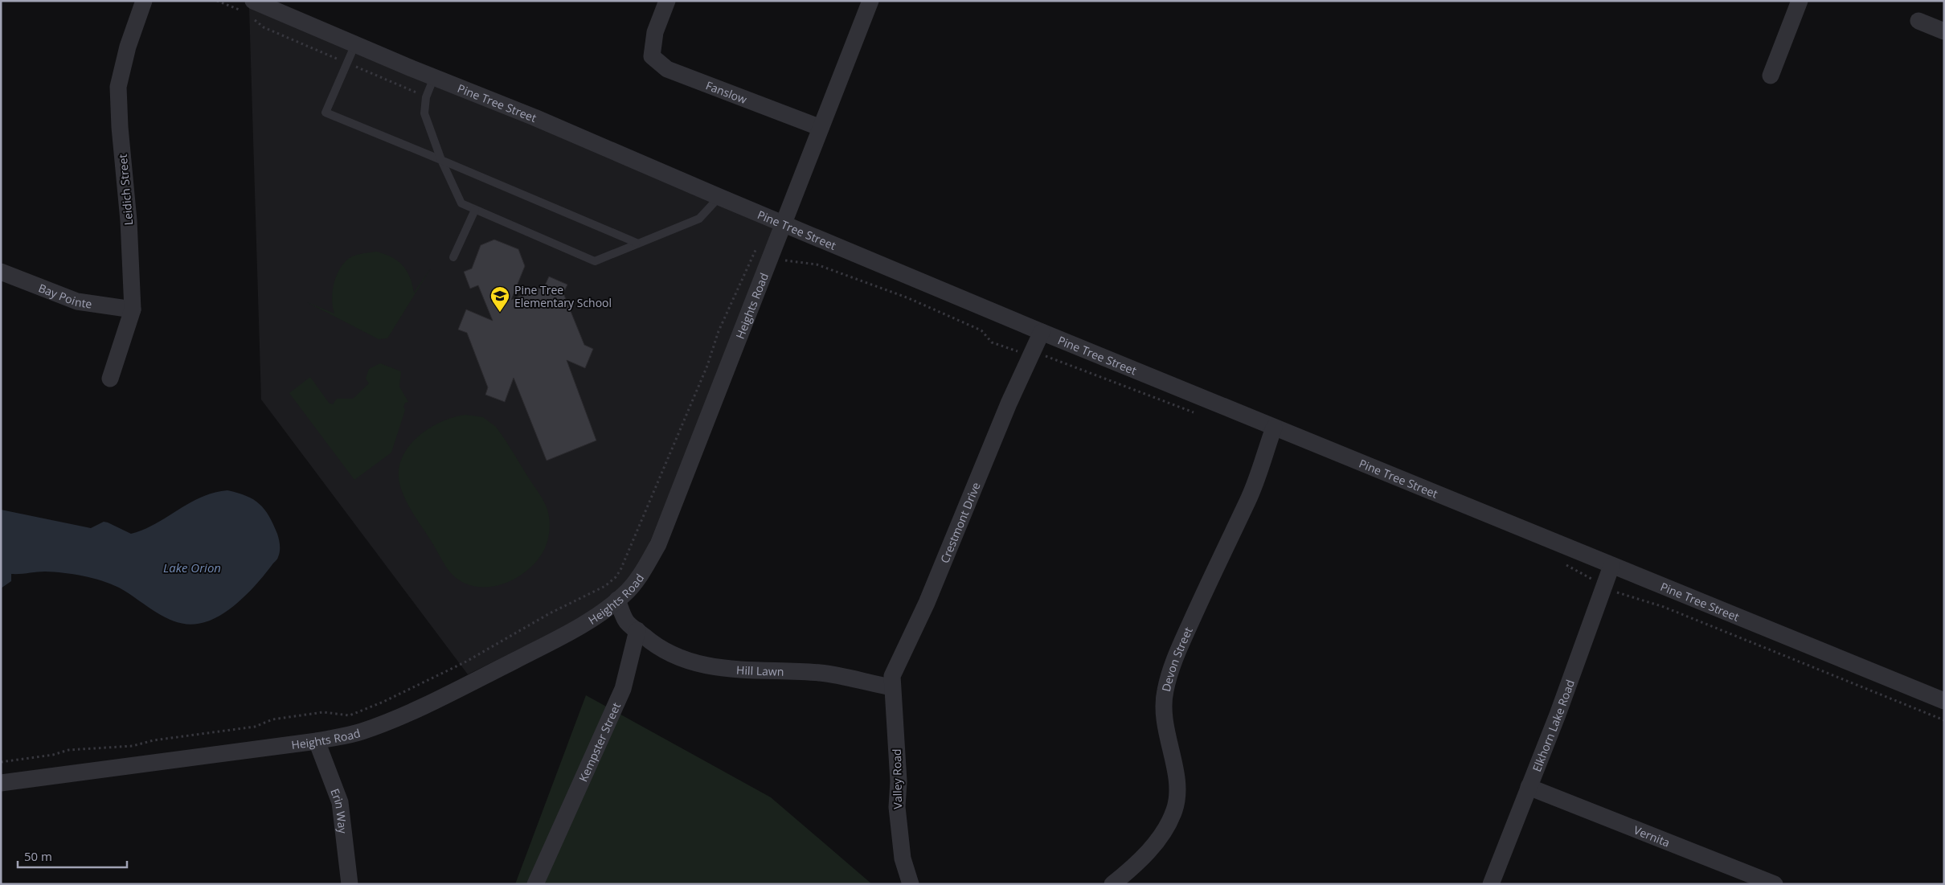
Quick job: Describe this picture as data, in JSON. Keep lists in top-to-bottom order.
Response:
{
  "streets": {
    "street": [
      "Fanslow",
      "Pine Tree Street",
      "Leidich Street",
      "Bay Pointe",
      "Heights Road",
      "Crestmont Drive",
      "Devon Street",
      "Hill Lawn",
      "Elkhorn Lake Road",
      "Kempster Street",
      "Valley Road",
      "Erin Way",
      "Vernita"
    ]
  },
  "crossings": [
    ["Fanslow", "Heights Road"],
    ["Pine Tree Street", "Heights Road"],
    ["Pine Tree Street", "Crestmont Drive"],
    ["Pine Tree Street", "Devon Street"],
    ["Pine Tree Street", "Elkhorn Lake Road"],
    ["Leidich Street", "Bay Pointe"],
    ["Heights Road", "Erin Way"],
    ["Crestmont Drive", "Hill Lawn"],
    ["Crestmont Drive", "Valley Road"],
    ["Hill Lawn", "Kempster Street"],
    ["Elkhorn Lake Road", "Vernita"]
  ],
  "water": ["Lake Orion"],
  "places": {
    "school or university": ["Pine Tree Elementary School"]
  },
  "scale_bar": "50 m"
}
